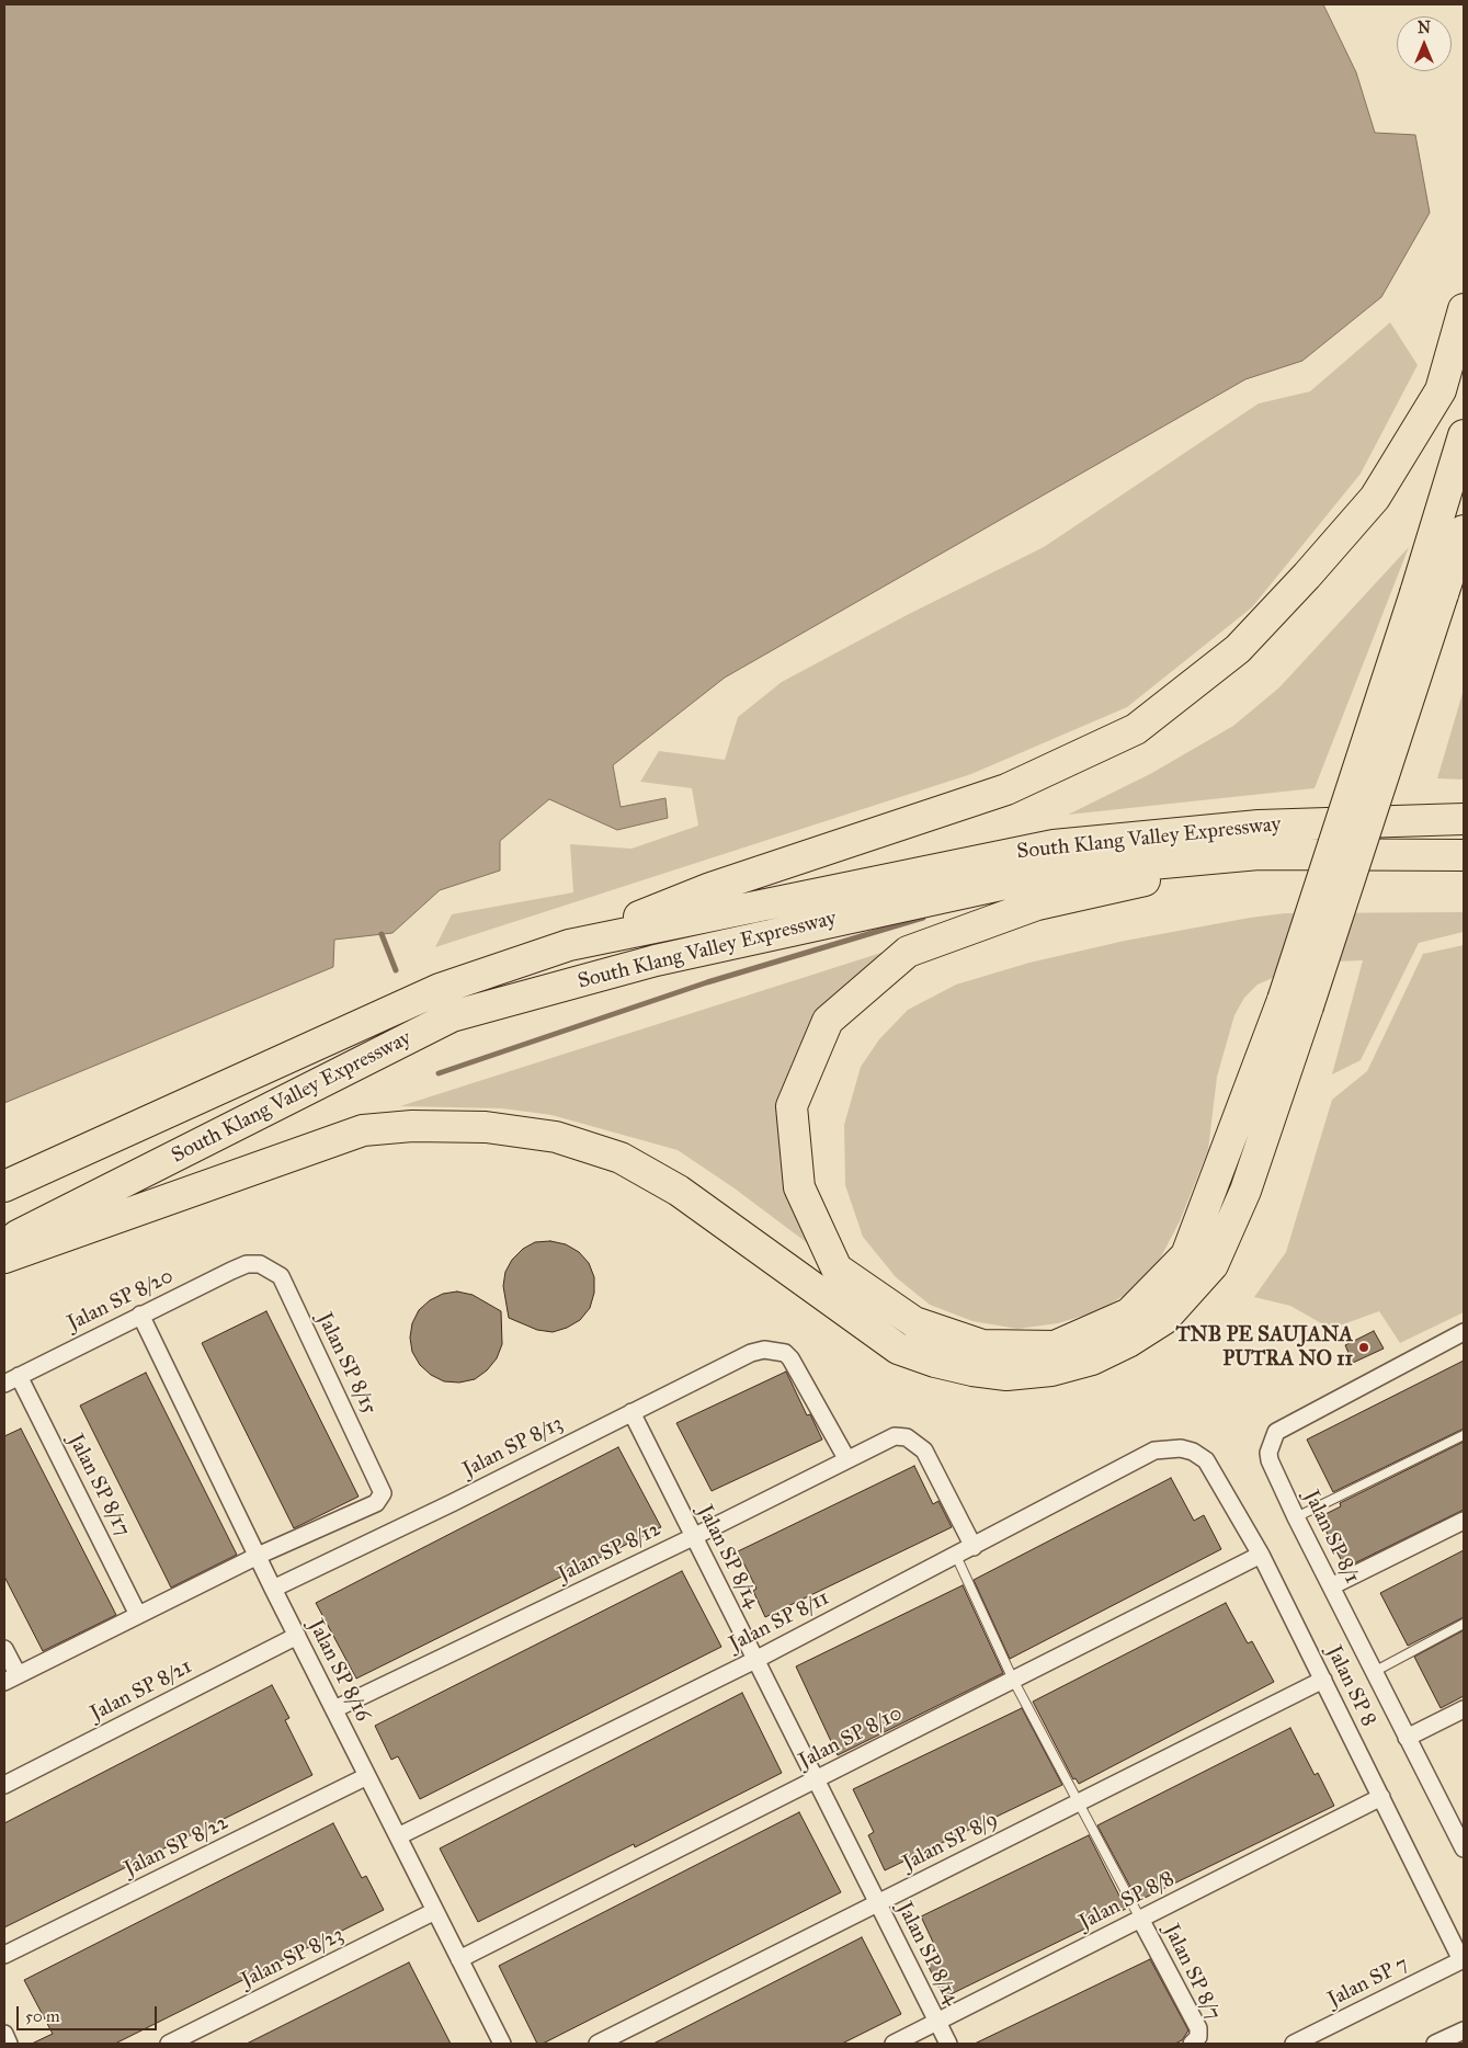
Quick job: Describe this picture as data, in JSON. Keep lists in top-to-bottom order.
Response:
{
  "streets": {
    "highway": ["South Klang Valley Expressway"],
    "street": [
      "Jalan SP 8/20",
      "Jalan SP 8/15",
      "Jalan SP 8/13",
      "Jalan SP 8/17",
      "Jalan SP 8/1",
      "Jalan SP 8/12",
      "Jalan SP 8/14",
      "Jalan SP 8/11",
      "Jalan SP 8/16",
      "Jalan SP 8",
      "Jalan SP 8/21",
      "Jalan SP 8/10",
      "Jalan SP 8/9",
      "Jalan SP 8/22",
      "Jalan SP 8/8",
      "Jalan SP 8/23",
      "Jalan SP 8/7",
      "Jalan SP 7"
    ]
  },
  "crossings": [
    ["Jalan SP 8/20", "Jalan SP 8/15"],
    ["Jalan SP 8/20", "Jalan SP 8/17"],
    ["Jalan SP 8/20", "Jalan SP 8/16"],
    ["Jalan SP 8/15", "Jalan SP 8/16"],
    ["Jalan SP 8/13", "Jalan SP 8/12"],
    ["Jalan SP 8/13", "Jalan SP 8/14"],
    ["Jalan SP 8/13", "Jalan SP 8/16"],
    ["Jalan SP 8/12", "Jalan SP 8/14"],
    ["Jalan SP 8/12", "Jalan SP 8/11"],
    ["Jalan SP 8/12", "Jalan SP 8/16"],
    ["Jalan SP 8/14", "Jalan SP 8/11"],
    ["Jalan SP 8/14", "Jalan SP 8/10"],
    ["Jalan SP 8/14", "Jalan SP 8/9"],
    ["Jalan SP 8/14", "Jalan SP 8/8"],
    ["Jalan SP 8/11", "Jalan SP 8/16"],
    ["Jalan SP 8/11", "Jalan SP 8"],
    ["Jalan SP 8/16", "Jalan SP 8/21"],
    ["Jalan SP 8/16", "Jalan SP 8/10"],
    ["Jalan SP 8/16", "Jalan SP 8/22"],
    ["Jalan SP 8/16", "Jalan SP 8/23"],
    ["Jalan SP 8", "Jalan SP 8/10"],
    ["Jalan SP 8", "Jalan SP 8/9"],
    ["Jalan SP 8", "Jalan SP 8/8"],
    ["Jalan SP 8", "Jalan SP 7"],
    ["Jalan SP 8/8", "Jalan SP 8/7"]
  ],
  "places": ["TNB PE SAUJANA PUTRA NO 11"],
  "scale_bar": "50 m",
  "north": "top"
}
